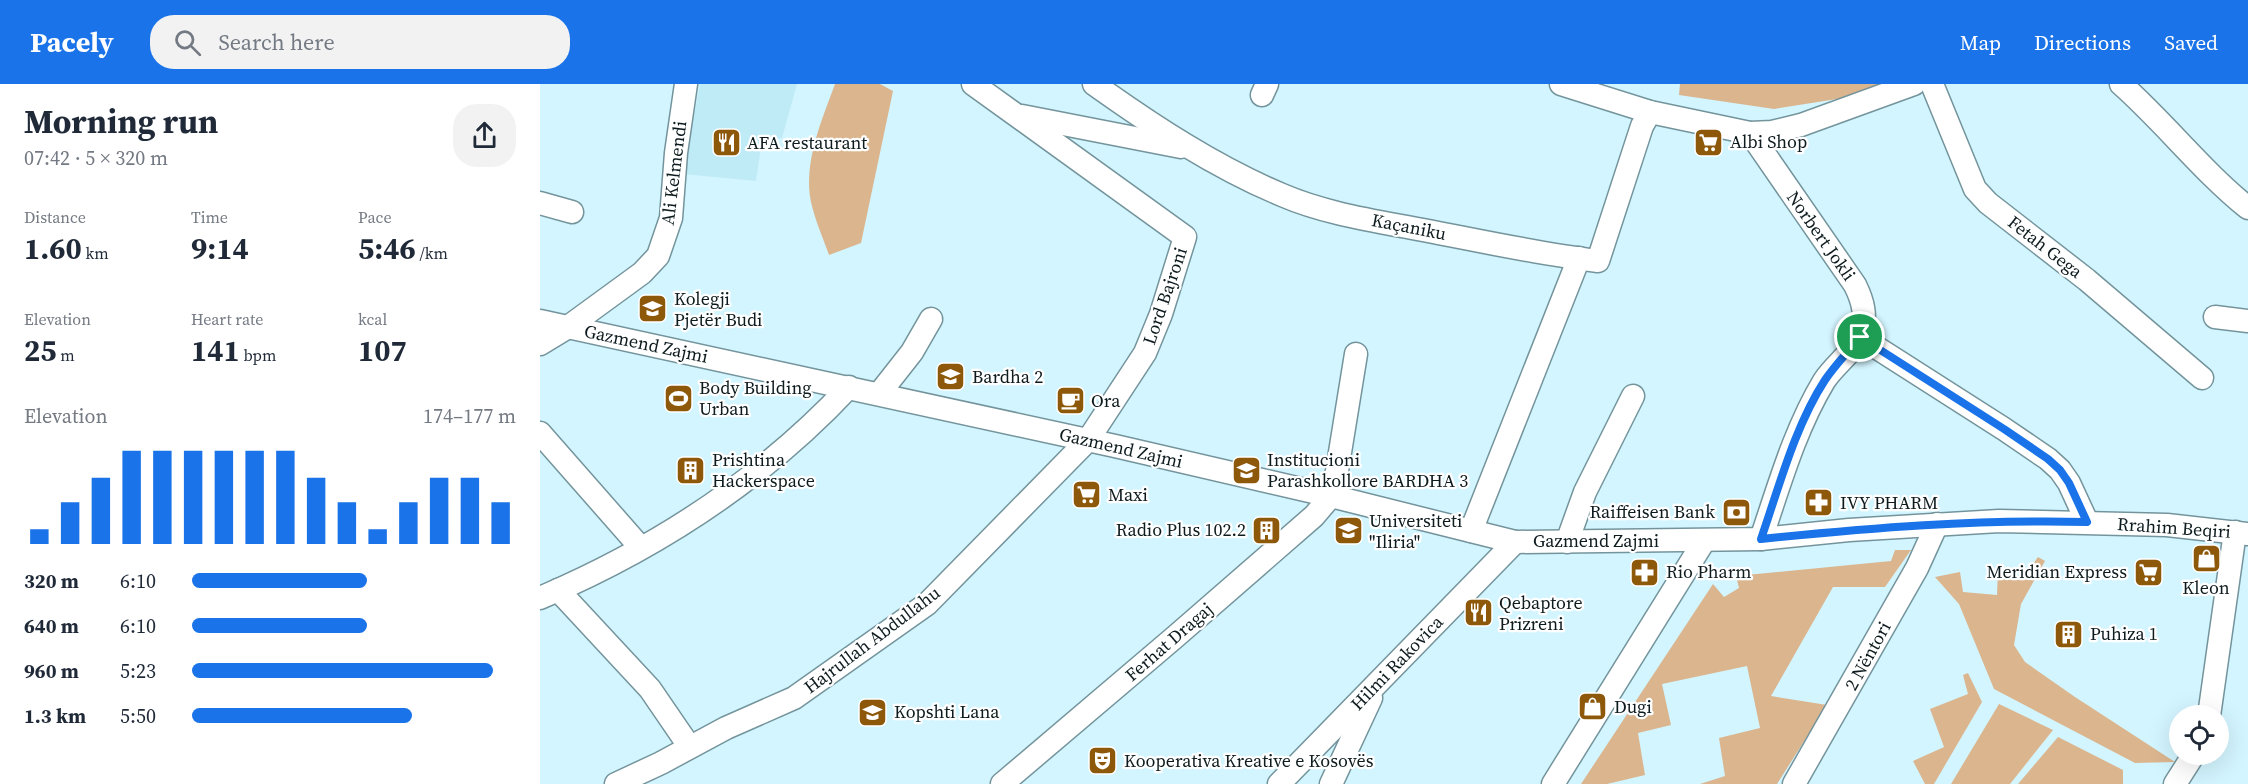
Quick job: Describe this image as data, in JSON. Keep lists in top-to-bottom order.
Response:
{
  "streets": {
    "street": [
      "Ali Kelmendi",
      "Kaçaniku",
      "Norbert Jokli",
      "Fetah Gega",
      "Lord Bajroni",
      "Gazmend Zajmi",
      "Rrahim Beqiri",
      "Hajrullah Abdullahu",
      "Ferhat Dragaj",
      "2 Nëntori",
      "Hilmi Rakovica"
    ]
  },
  "crossings": [
    ["Ali Kelmendi", "Gazmend Zajmi"],
    ["Kaçaniku", "Lord Bajroni"],
    ["Lord Bajroni", "Gazmend Zajmi"],
    ["Lord Bajroni", "Hajrullah Abdullahu"],
    ["Gazmend Zajmi", "Rrahim Beqiri"],
    ["Gazmend Zajmi", "Hajrullah Abdullahu"],
    ["Gazmend Zajmi", "Ferhat Dragaj"],
    ["Gazmend Zajmi", "Hilmi Rakovica"],
    ["Rrahim Beqiri", "2 Nëntori"]
  ],
  "places": {
    "supermarket": ["Albi Shop", "Maxi", "Meridian Express"],
    "restaurant": ["AFA restaurant", "Qebaptore Prizreni"],
    "school or university": [
      "Kolegji Pjetër Budi",
      "Bardha 2",
      "Institucioni Parashkollore BARDHA 3",
      "Universiteti \"Iliria\"",
      "Kopshti Lana"
    ],
    "sports": ["Body Building Urban"],
    "cafe": ["Ora"],
    "building": ["Prishtina Hackerspace", "Radio Plus 102.2", "Puhiza 1"],
    "pharmacy": ["IVY PHARM", "Rio Pharm"],
    "bank": ["Raiffeisen Bank"],
    "shop": ["Kleon", "Dugi"],
    "theatre": ["Kooperativa Kreative e Kosovës"]
  },
  "page": {
    "header": "Pacely",
    "search": "Search here",
    "nav": ["Map", "Directions", "Saved"],
    "heading": ["Morning run", "07:42 · 5 × 320 m"],
    "stats": [
      ["Distance", "1.60 km"],
      ["Time", "9:14"],
      ["Pace", "5:46 /km"],
      ["Elevation", "25 m"],
      ["Heart rate", "141 bpm"],
      ["kcal", "107"]
    ],
    "chart": ["Elevation", "174–177 m"],
    "list": [
      {
        "name": "320 m",
        "note": "6:10"
      },
      {
        "name": "640 m",
        "note": "6:10"
      },
      {
        "name": "960 m",
        "note": "5:23"
      },
      {
        "name": "1.3 km",
        "note": "5:50"
      }
    ]
  }
}
